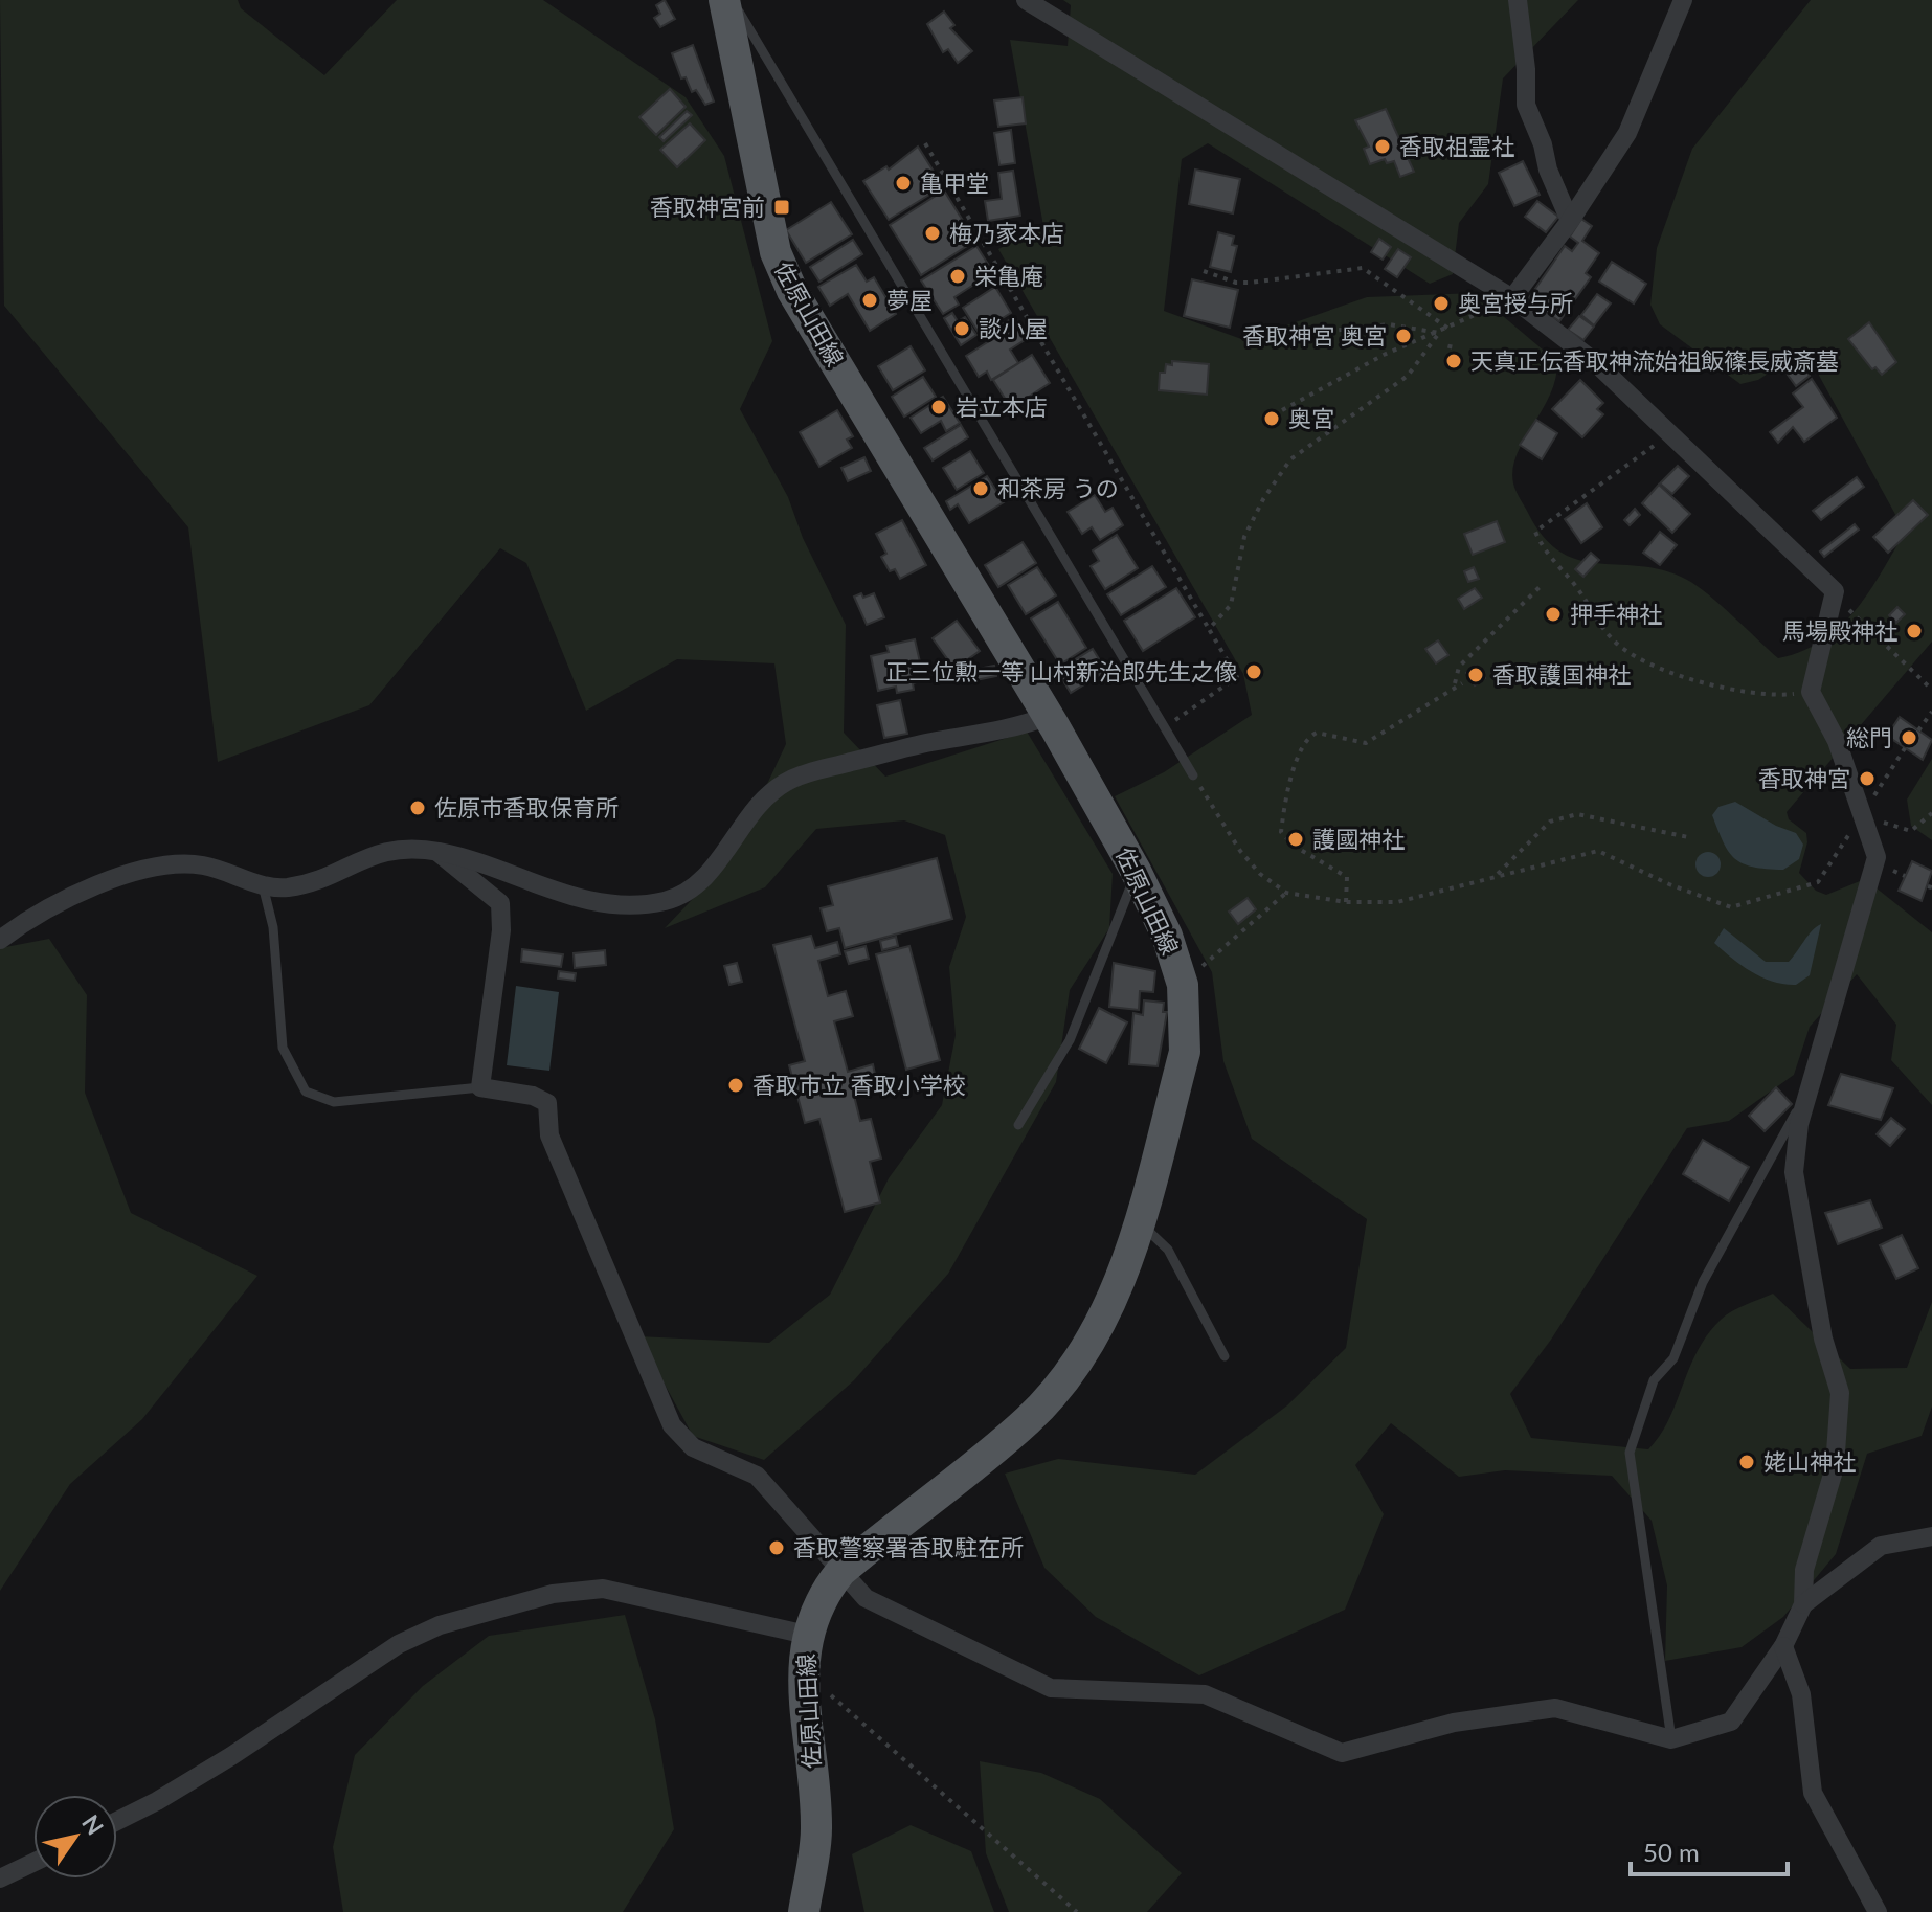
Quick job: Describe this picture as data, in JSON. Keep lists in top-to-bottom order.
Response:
{
  "streets": {
    "main road": ["佐原山田線"]
  },
  "places": {
    "other": [
      "香取祖霊社",
      "亀甲堂",
      "梅乃家本店",
      "栄亀庵",
      "夢屋",
      "奥宮授与所",
      "談小屋",
      "香取神宮 奥宮",
      "天真正伝香取神流始祖飯篠長威斎墓",
      "岩立本店",
      "奥宮",
      "和茶房 うの",
      "押手神社",
      "馬場殿神社",
      "正三位勲一等 山村新治郎先生之像",
      "香取護国神社",
      "総門",
      "香取神宮",
      "佐原市香取保育所",
      "護國神社",
      "香取市立 香取小学校",
      "姥山神社",
      "香取警察署香取駐在所"
    ],
    "transit": ["香取神宮前"]
  },
  "scale_bar": "50 m",
  "north": "top right"
}
